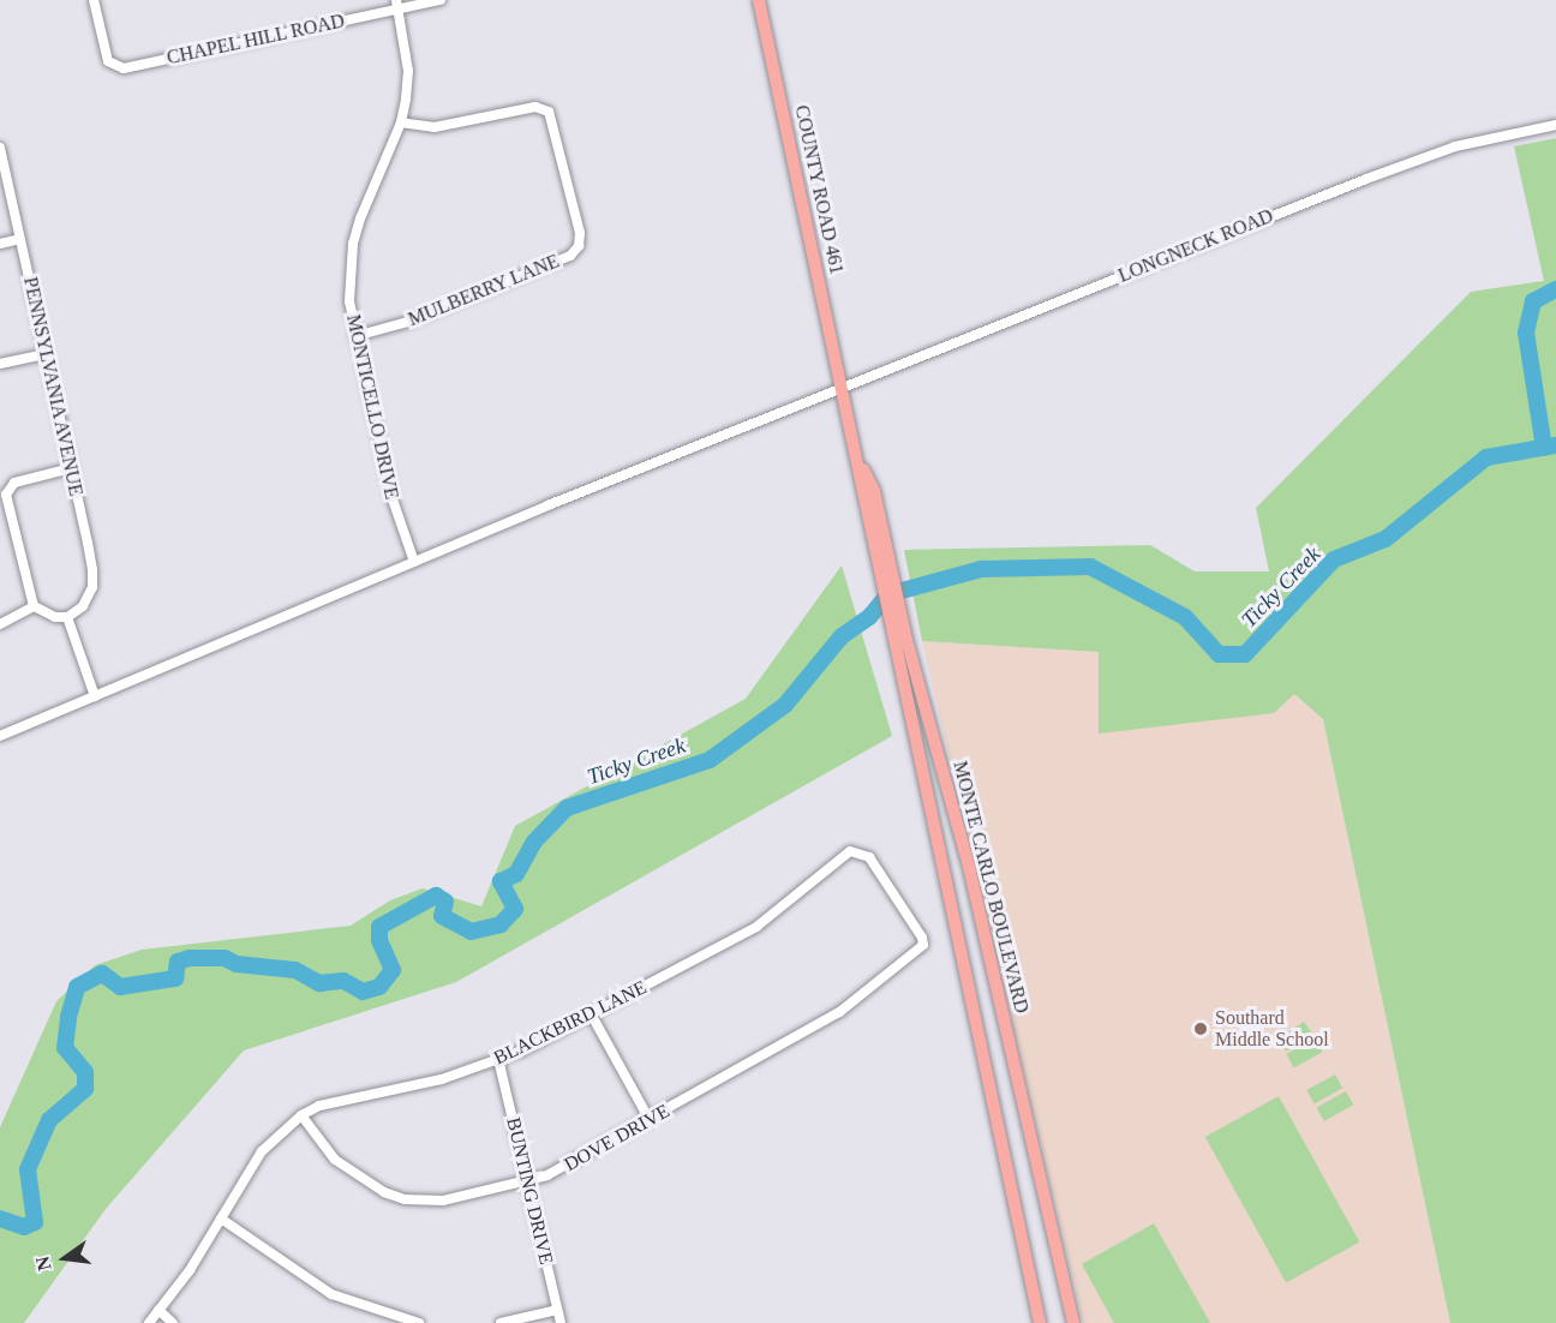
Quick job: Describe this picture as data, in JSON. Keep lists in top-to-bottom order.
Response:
{
  "streets": {
    "main road": ["COUNTY ROAD 461", "MONTE CARLO BOULEVARD"],
    "street": [
      "CHAPEL HILL ROAD",
      "LONGNECK ROAD",
      "MULBERRY LANE",
      "PENNSYLVANIA AVENUE",
      "MONTICELLO DRIVE",
      "BLACKBIRD LANE",
      "DOVE DRIVE",
      "BUNTING DRIVE"
    ]
  },
  "crossings": [
    ["CHAPEL HILL ROAD", "MONTICELLO DRIVE"],
    ["COUNTY ROAD 461", "LONGNECK ROAD"],
    ["COUNTY ROAD 461", "MONTE CARLO BOULEVARD"],
    ["LONGNECK ROAD", "MONTICELLO DRIVE"],
    ["LONGNECK ROAD", "MONTE CARLO BOULEVARD"],
    ["MULBERRY LANE", "MONTICELLO DRIVE"],
    ["BLACKBIRD LANE", "DOVE DRIVE"],
    ["BLACKBIRD LANE", "BUNTING DRIVE"],
    ["DOVE DRIVE", "BUNTING DRIVE"]
  ],
  "water": ["Ticky Creek"],
  "places": ["Southard Middle School"],
  "north": "left"
}
